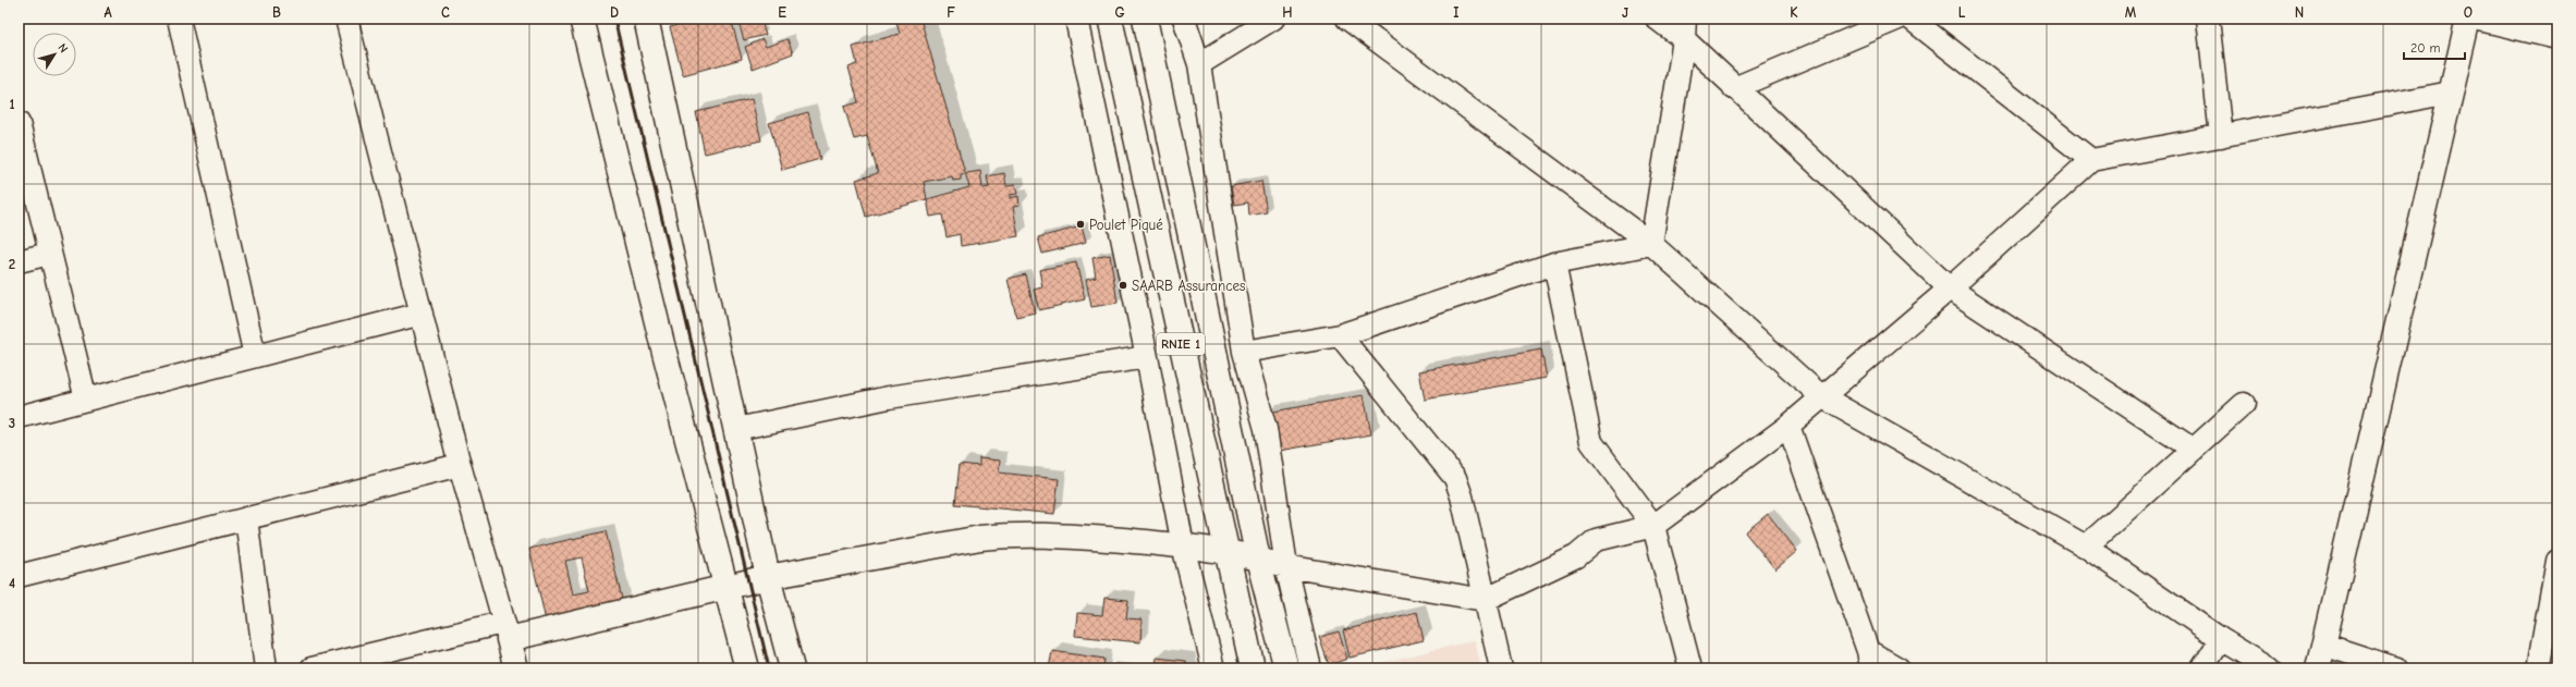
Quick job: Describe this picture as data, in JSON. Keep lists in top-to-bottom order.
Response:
{
  "streets": {
    "main road": ["RNIE 1"]
  },
  "places": ["Poulet Piqué", "SAARB Assurances"],
  "scale_bar": "20 m",
  "north": "top right",
  "grid": {
    "columns": [
      "A",
      "B",
      "C",
      "D",
      "E",
      "F",
      "G",
      "H",
      "I",
      "J",
      "K",
      "L",
      "M",
      "N",
      "O"
    ],
    "rows": [
      "1",
      "2",
      "3",
      "4"
    ]
  }
}
